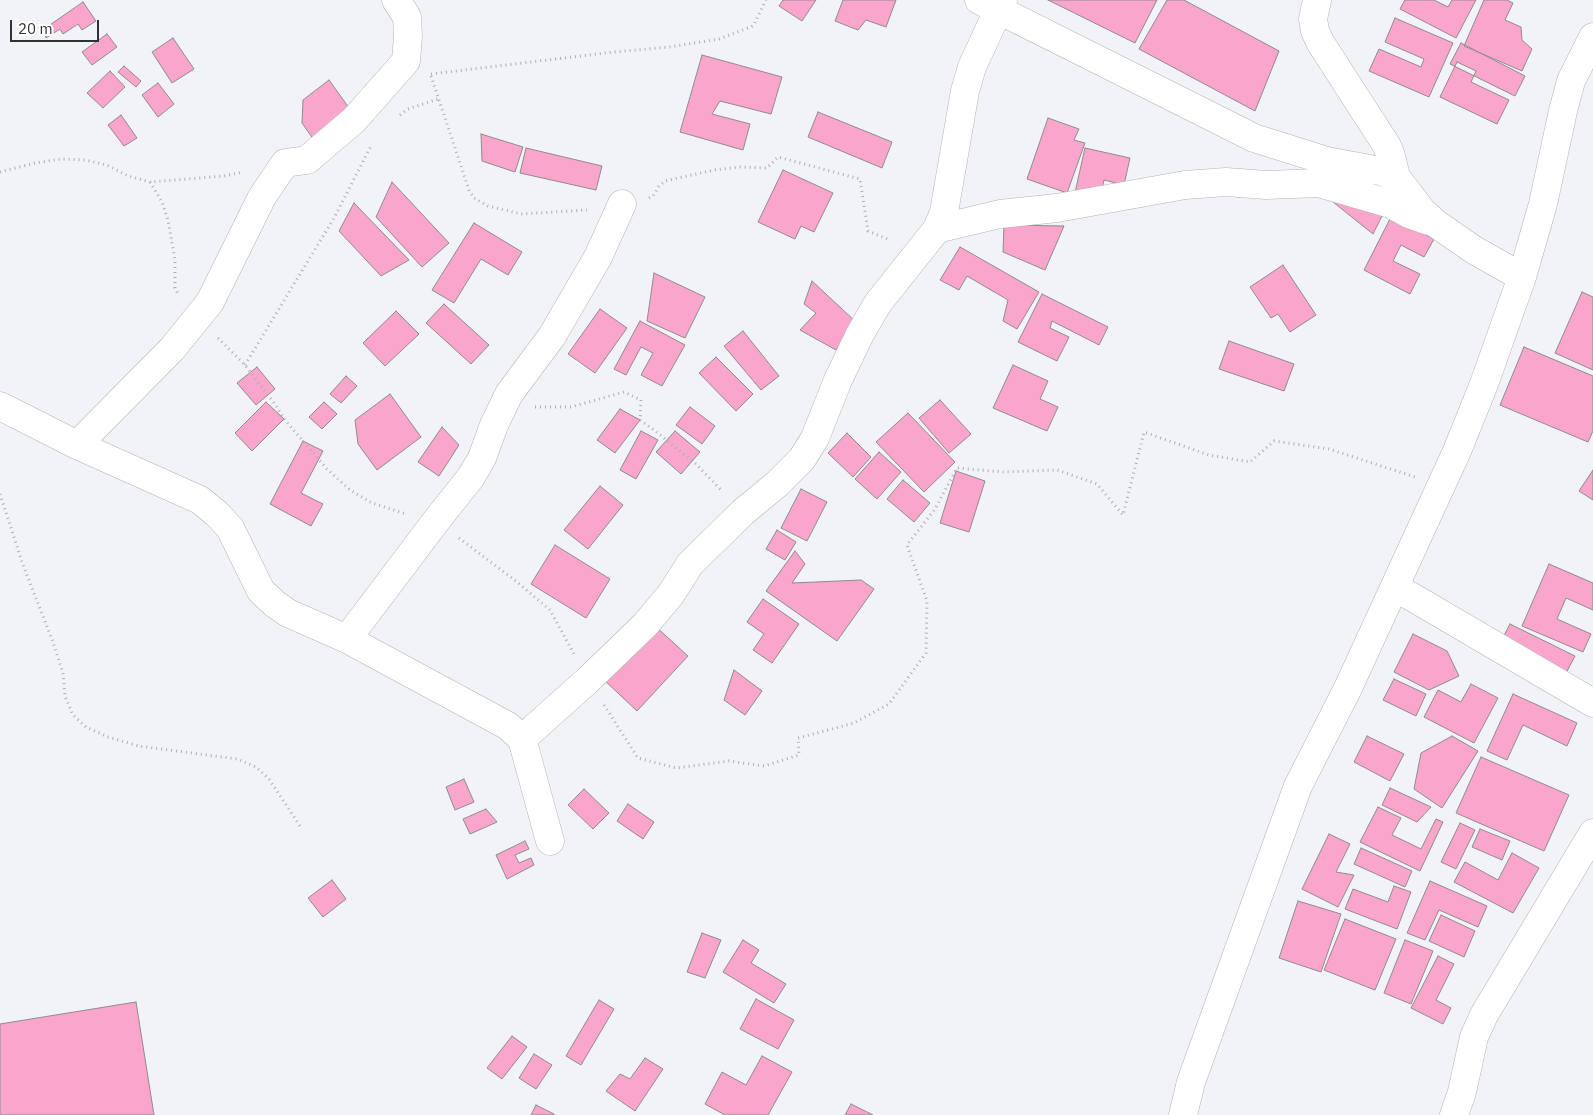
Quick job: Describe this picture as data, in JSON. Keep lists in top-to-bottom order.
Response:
{
  "scale_bar": "20 m"
}
